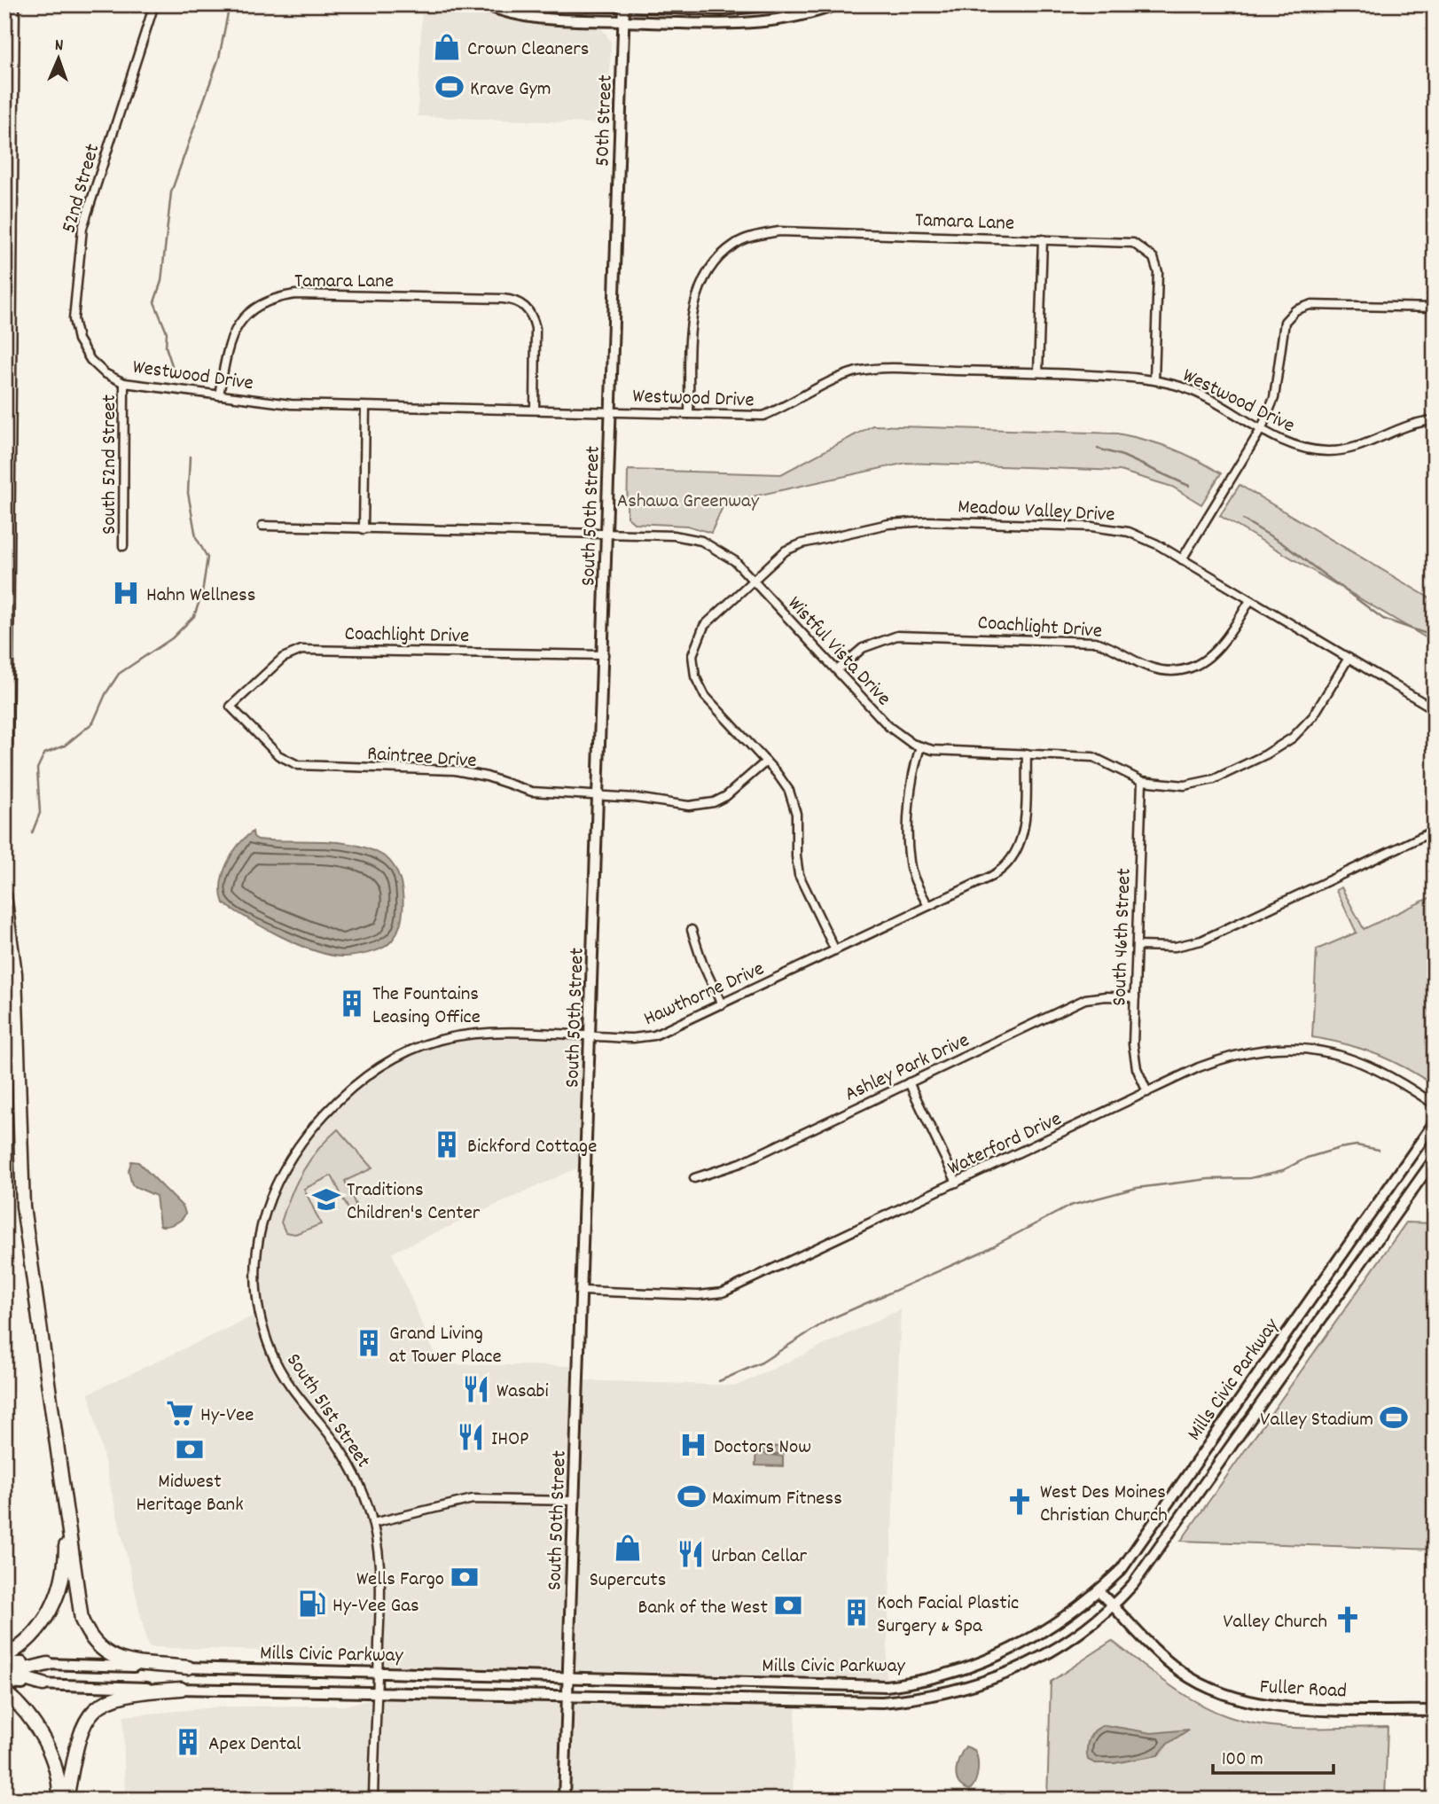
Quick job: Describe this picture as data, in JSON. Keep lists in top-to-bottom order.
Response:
{
  "streets": {
    "main road": [
      "50th Street",
      "South 50th Street",
      "Mills Civic Parkway",
      "Fuller Road"
    ],
    "street": [
      "52nd Street",
      "Tamara Lane",
      "Westwood Drive",
      "South 52nd Street",
      "Meadow Valley Drive",
      "Coachlight Drive",
      "Wistful Vista Drive",
      "Raintree Drive",
      "South 46th Street",
      "Hawthorne Drive",
      "Ashley Park Drive",
      "Waterford Drive",
      "South 51st Street"
    ]
  },
  "crossings": [
    ["50th Street", "South 50th Street"],
    ["52nd Street", "Westwood Drive"],
    ["Tamara Lane", "Westwood Drive"],
    ["Westwood Drive", "South 52nd Street"],
    ["Westwood Drive", "South 50th Street"],
    ["Meadow Valley Drive", "Coachlight Drive"],
    ["Meadow Valley Drive", "Wistful Vista Drive"],
    ["Meadow Valley Drive", "Raintree Drive"],
    ["Meadow Valley Drive", "Hawthorne Drive"],
    ["South 50th Street", "Coachlight Drive"],
    ["South 50th Street", "Wistful Vista Drive"],
    ["South 50th Street", "Raintree Drive"],
    ["South 50th Street", "Hawthorne Drive"],
    ["South 50th Street", "Waterford Drive"],
    ["South 50th Street", "Mills Civic Parkway"],
    ["Coachlight Drive", "Wistful Vista Drive"],
    ["Coachlight Drive", "Raintree Drive"],
    ["Wistful Vista Drive", "South 46th Street"],
    ["Wistful Vista Drive", "Hawthorne Drive"],
    ["South 46th Street", "Ashley Park Drive"],
    ["South 46th Street", "Waterford Drive"],
    ["Hawthorne Drive", "South 51st Street"],
    ["Mills Civic Parkway", "South 51st Street"],
    ["Mills Civic Parkway", "Fuller Road"]
  ],
  "parks": ["Ashawa Greenway"],
  "places": {
    "shop": ["Crown Cleaners", "Supercuts"],
    "sports": ["Krave Gym", "Valley Stadium", "Maximum Fitness"],
    "hospital": ["Hahn Wellness", "Doctors Now"],
    "building": [
      "The Fountains Leasing Office",
      "Bickford Cottage",
      "Grand Living at Tower Place",
      "Koch Facial Plastic Surgery & Spa",
      "Apex Dental"
    ],
    "school or university": ["Traditions Children's Center"],
    "restaurant": ["Wasabi", "IHOP", "Urban Cellar"],
    "supermarket": ["Hy-Vee"],
    "bank": ["Midwest Heritage Bank", "Wells Fargo", "Bank of the West"],
    "church": ["West Des Moines Christian Church", "Valley Church"],
    "fuel station": ["Hy-Vee Gas"]
  },
  "scale_bar": "100 m",
  "north": "top"
}
